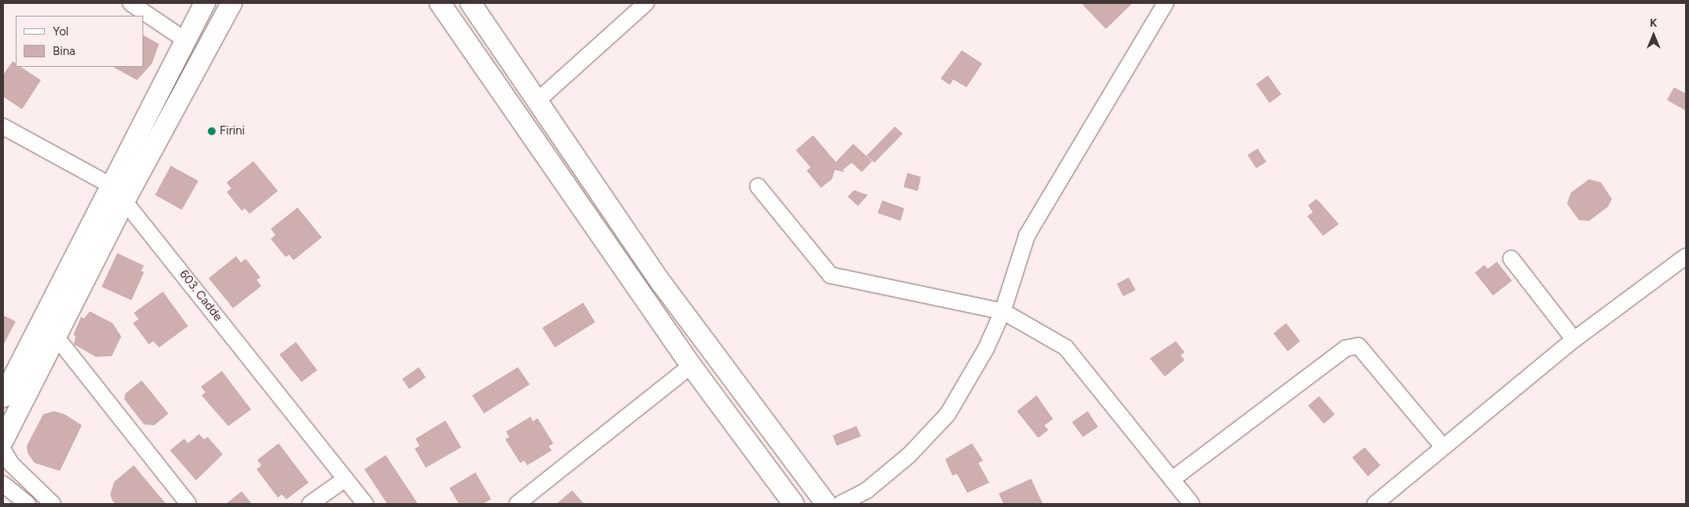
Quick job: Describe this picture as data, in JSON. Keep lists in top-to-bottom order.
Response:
{
  "streets": {
    "street": ["603. Cadde"]
  },
  "places": ["Firini"],
  "legend": ["Yol", "Bina"],
  "north": "top"
}
